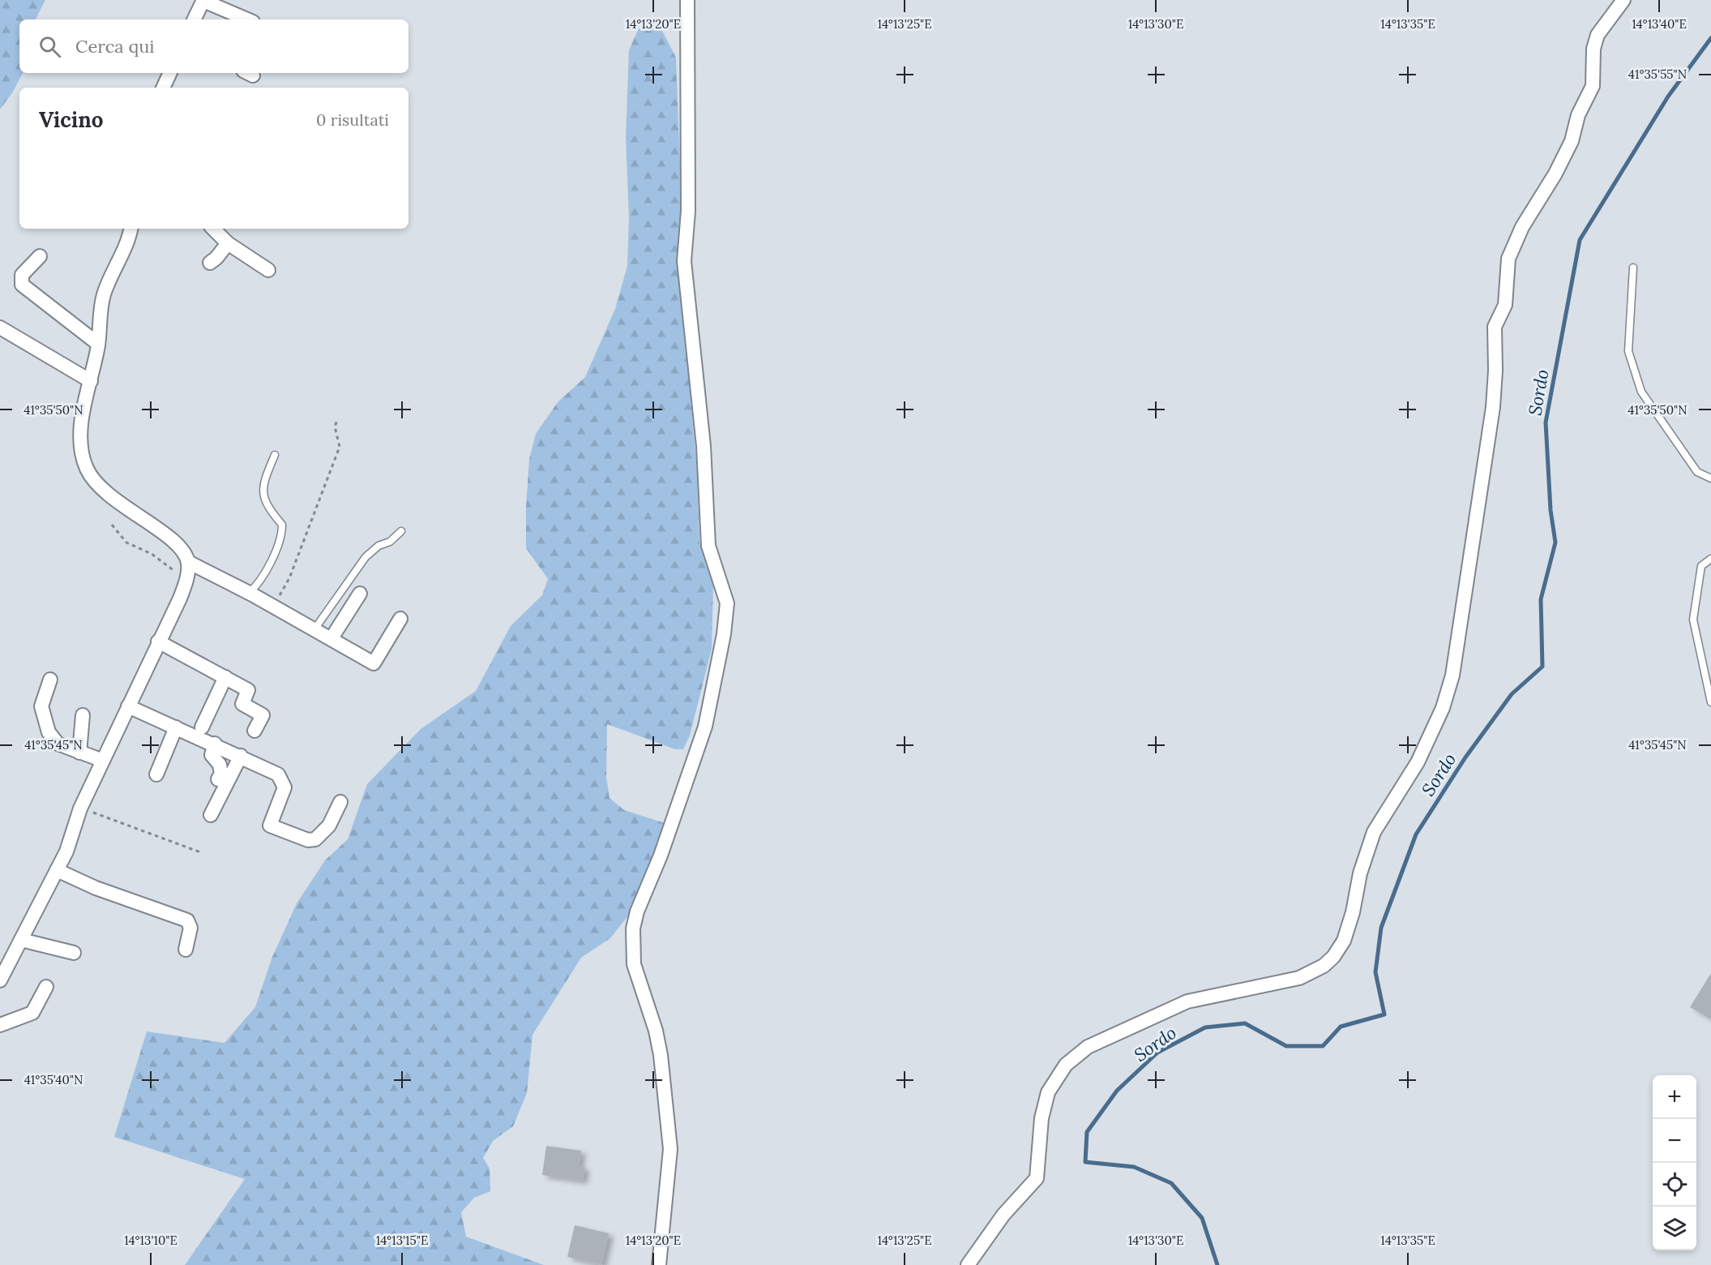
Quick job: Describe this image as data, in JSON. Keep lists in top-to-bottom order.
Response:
{
  "water": ["Sordo"],
  "page": {
    "search": "Cerca qui",
    "heading": ["Vicino", "0 risultati"],
    "map_buttons": ["+", "−"]
  },
  "coordinates": [
    "14°13'20\"E",
    "14°13'25\"E",
    "14°13'30\"E",
    "14°13'35\"E",
    "14°13'40\"E",
    "41°35'55\"N",
    "41°35'50\"N",
    "41°35'45\"N",
    "41°35'40\"N",
    "14°13'10\"E",
    "14°13'15\"E"
  ]
}
